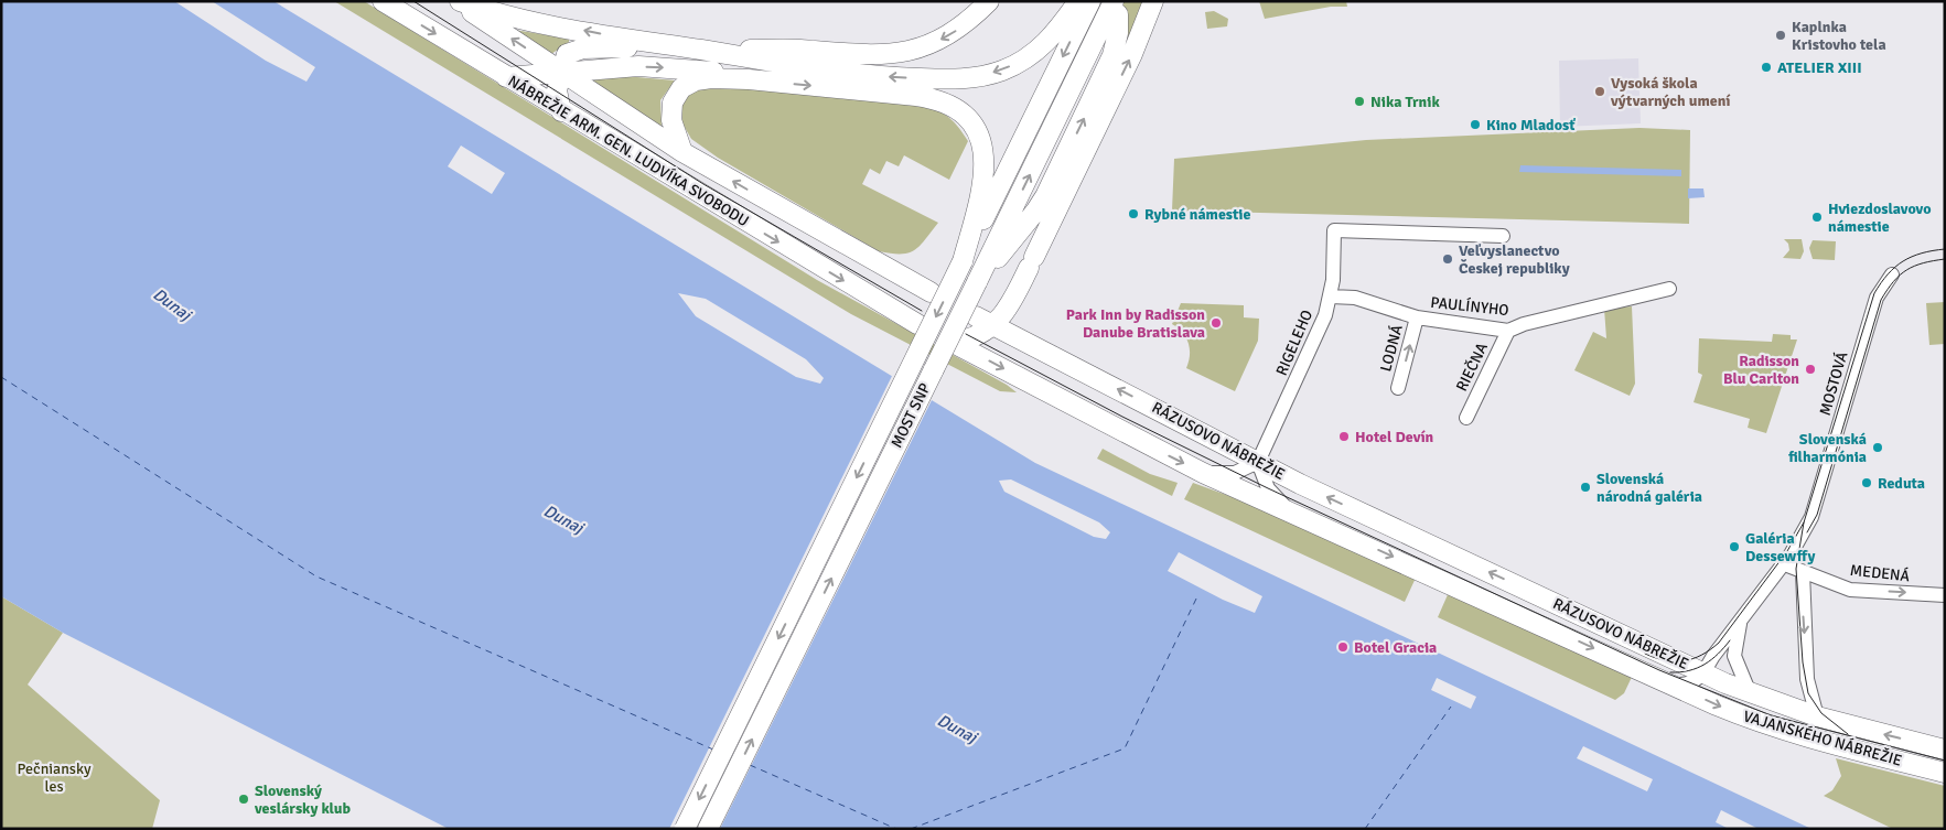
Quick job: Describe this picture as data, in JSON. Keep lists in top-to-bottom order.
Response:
{
  "streets": {
    "main road": [
      "NÁBREŽIE ARM. GEN. LUDVÍKA SVOBODU",
      "MOST SNP",
      "RÁZUSOVO NÁBREŽIE",
      "VAJANSKÉHO NÁBREŽIE"
    ],
    "street": [
      "PAULÍNYHO",
      "RIGELEHO",
      "LODNÁ",
      "RIEČNA",
      "MOSTOVÁ",
      "MEDENÁ"
    ]
  },
  "crossings": [
    ["PAULÍNYHO", "RIGELEHO"],
    ["PAULÍNYHO", "LODNÁ"],
    ["PAULÍNYHO", "RIEČNA"],
    ["RIGELEHO", "RÁZUSOVO NÁBREŽIE"],
    ["MOSTOVÁ", "RÁZUSOVO NÁBREŽIE"],
    ["MOSTOVÁ", "MEDENÁ"],
    ["MOSTOVÁ", "VAJANSKÉHO NÁBREŽIE"],
    ["RÁZUSOVO NÁBREŽIE", "VAJANSKÉHO NÁBREŽIE"]
  ],
  "one_way": ["LODNÁ", "MEDENÁ"],
  "water": ["Dunaj"],
  "parks": ["Pečniansky les"],
  "places": [
    "Kaplnka Kristovho tela",
    "ATELIER XIII",
    "Vysoká škola výtvarných umení",
    "Nika Trnik",
    "Kino Mladosť",
    "Rybné námestie",
    "Hviezdoslavovo námestie",
    "Veľvyslanectvo Českej republiky",
    "Park Inn by Radisson Danube Bratislava",
    "Radisson Blu Carlton",
    "Hotel Devín",
    "Slovenská filharmónia",
    "Reduta",
    "Slovenská národná galéria",
    "Galéria Dessewffy",
    "Botel Gracia",
    "Slovenský veslársky klub"
  ]
}
